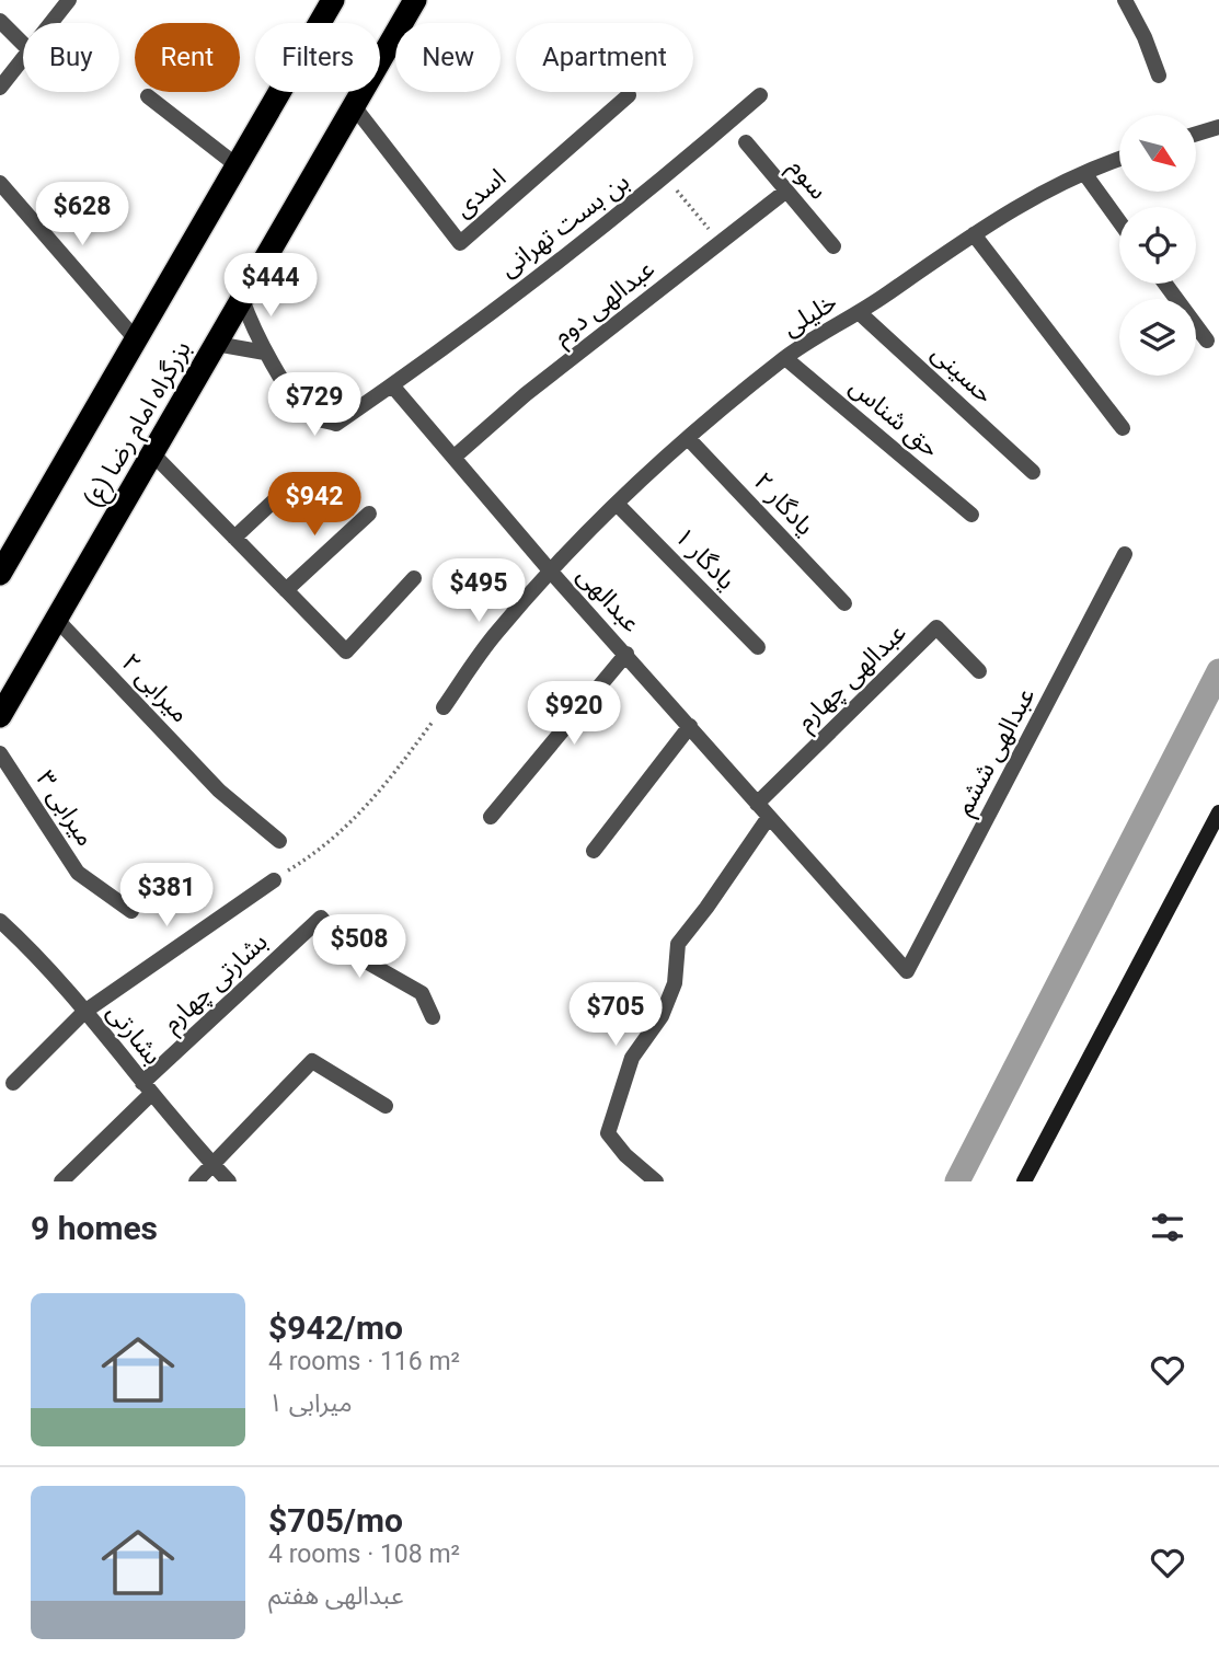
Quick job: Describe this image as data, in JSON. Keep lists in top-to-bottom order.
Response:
{
  "streets": {
    "highway": ["بزرگراه امام رضا (ع)"],
    "street": [
      "سوم",
      "اسدی",
      "بن بست تهرانی",
      "عبدالهی دوم",
      "خلیلی",
      "حسینی",
      "حق شناس",
      "یادگار ۲",
      "یادگار ۱",
      "عبدالهی",
      "عبدالهی چهارم",
      "میرابی ۲",
      "عبدالهی ششم",
      "میرابی ۳",
      "بشارتی چهارم",
      "بشارتی"
    ]
  },
  "crossings": [
    ["سوم", "عبدالهی دوم"],
    ["اسدی", "بزرگراه امام رضا (ع)"],
    ["بن بست تهرانی", "عبدالهی"],
    ["عبدالهی دوم", "عبدالهی"],
    ["خلیلی", "حسینی"],
    ["خلیلی", "حق شناس"],
    ["خلیلی", "یادگار ۲"],
    ["خلیلی", "یادگار ۱"],
    ["خلیلی", "عبدالهی"],
    ["بزرگراه امام رضا (ع)", "میرابی ۲"],
    ["عبدالهی", "عبدالهی چهارم"],
    ["عبدالهی", "عبدالهی ششم"],
    ["بشارتی چهارم", "بشارتی"]
  ],
  "north": "bottom right",
  "page": {
    "chip": [
      "Buy",
      "Rent",
      "Filters",
      "New",
      "Apartment"
    ],
    "price": [
      "$628",
      "$444",
      "$729",
      "$942",
      "$495",
      "$920",
      "$381",
      "$508",
      "$705"
    ],
    "heading": "9 homes",
    "list": [
      {
        "name": "$942/mo",
        "note": "4 rooms · 116 m² · میرابی ۱"
      },
      {
        "name": "$705/mo",
        "note": "4 rooms · 108 m² · عبدالهی هفتم"
      }
    ]
  }
}
